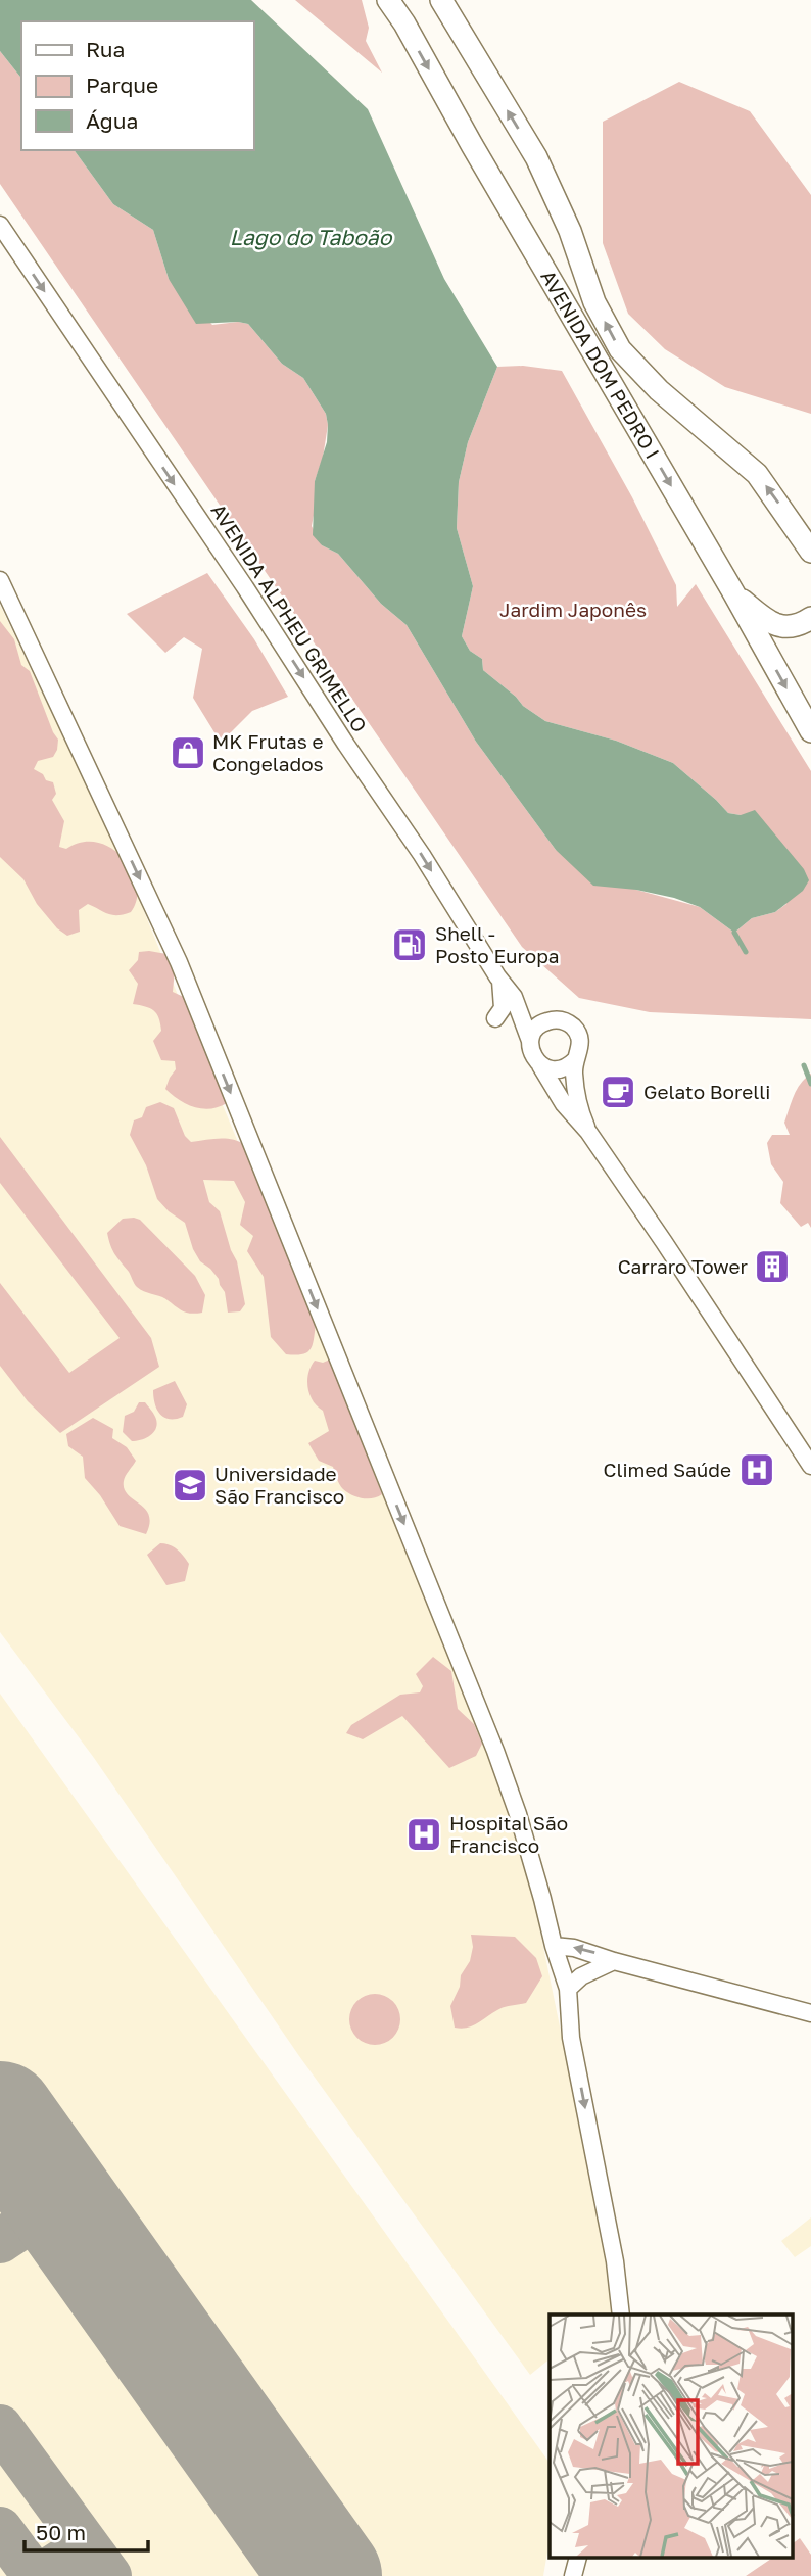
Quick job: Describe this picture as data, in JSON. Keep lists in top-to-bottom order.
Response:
{
  "streets": {
    "main road": ["AVENIDA DOM PEDRO I"],
    "street": ["AVENIDA ALPHEU GRIMELLO"]
  },
  "one_way": ["AVENIDA ALPHEU GRIMELLO"],
  "water": ["Lago do Taboão"],
  "parks": ["Jardim Japonês"],
  "places": {
    "shop": ["MK Frutas e Congelados"],
    "fuel station": ["Shell - Posto Europa"],
    "cafe": ["Gelato Borelli"],
    "building": ["Carraro Tower"],
    "hospital": ["Climed Saúde", "Hospital São Francisco"],
    "school or university": ["Universidade São Francisco"]
  },
  "legend": ["Rua", "Parque", "Água"],
  "scale_bar": "50 m"
}
